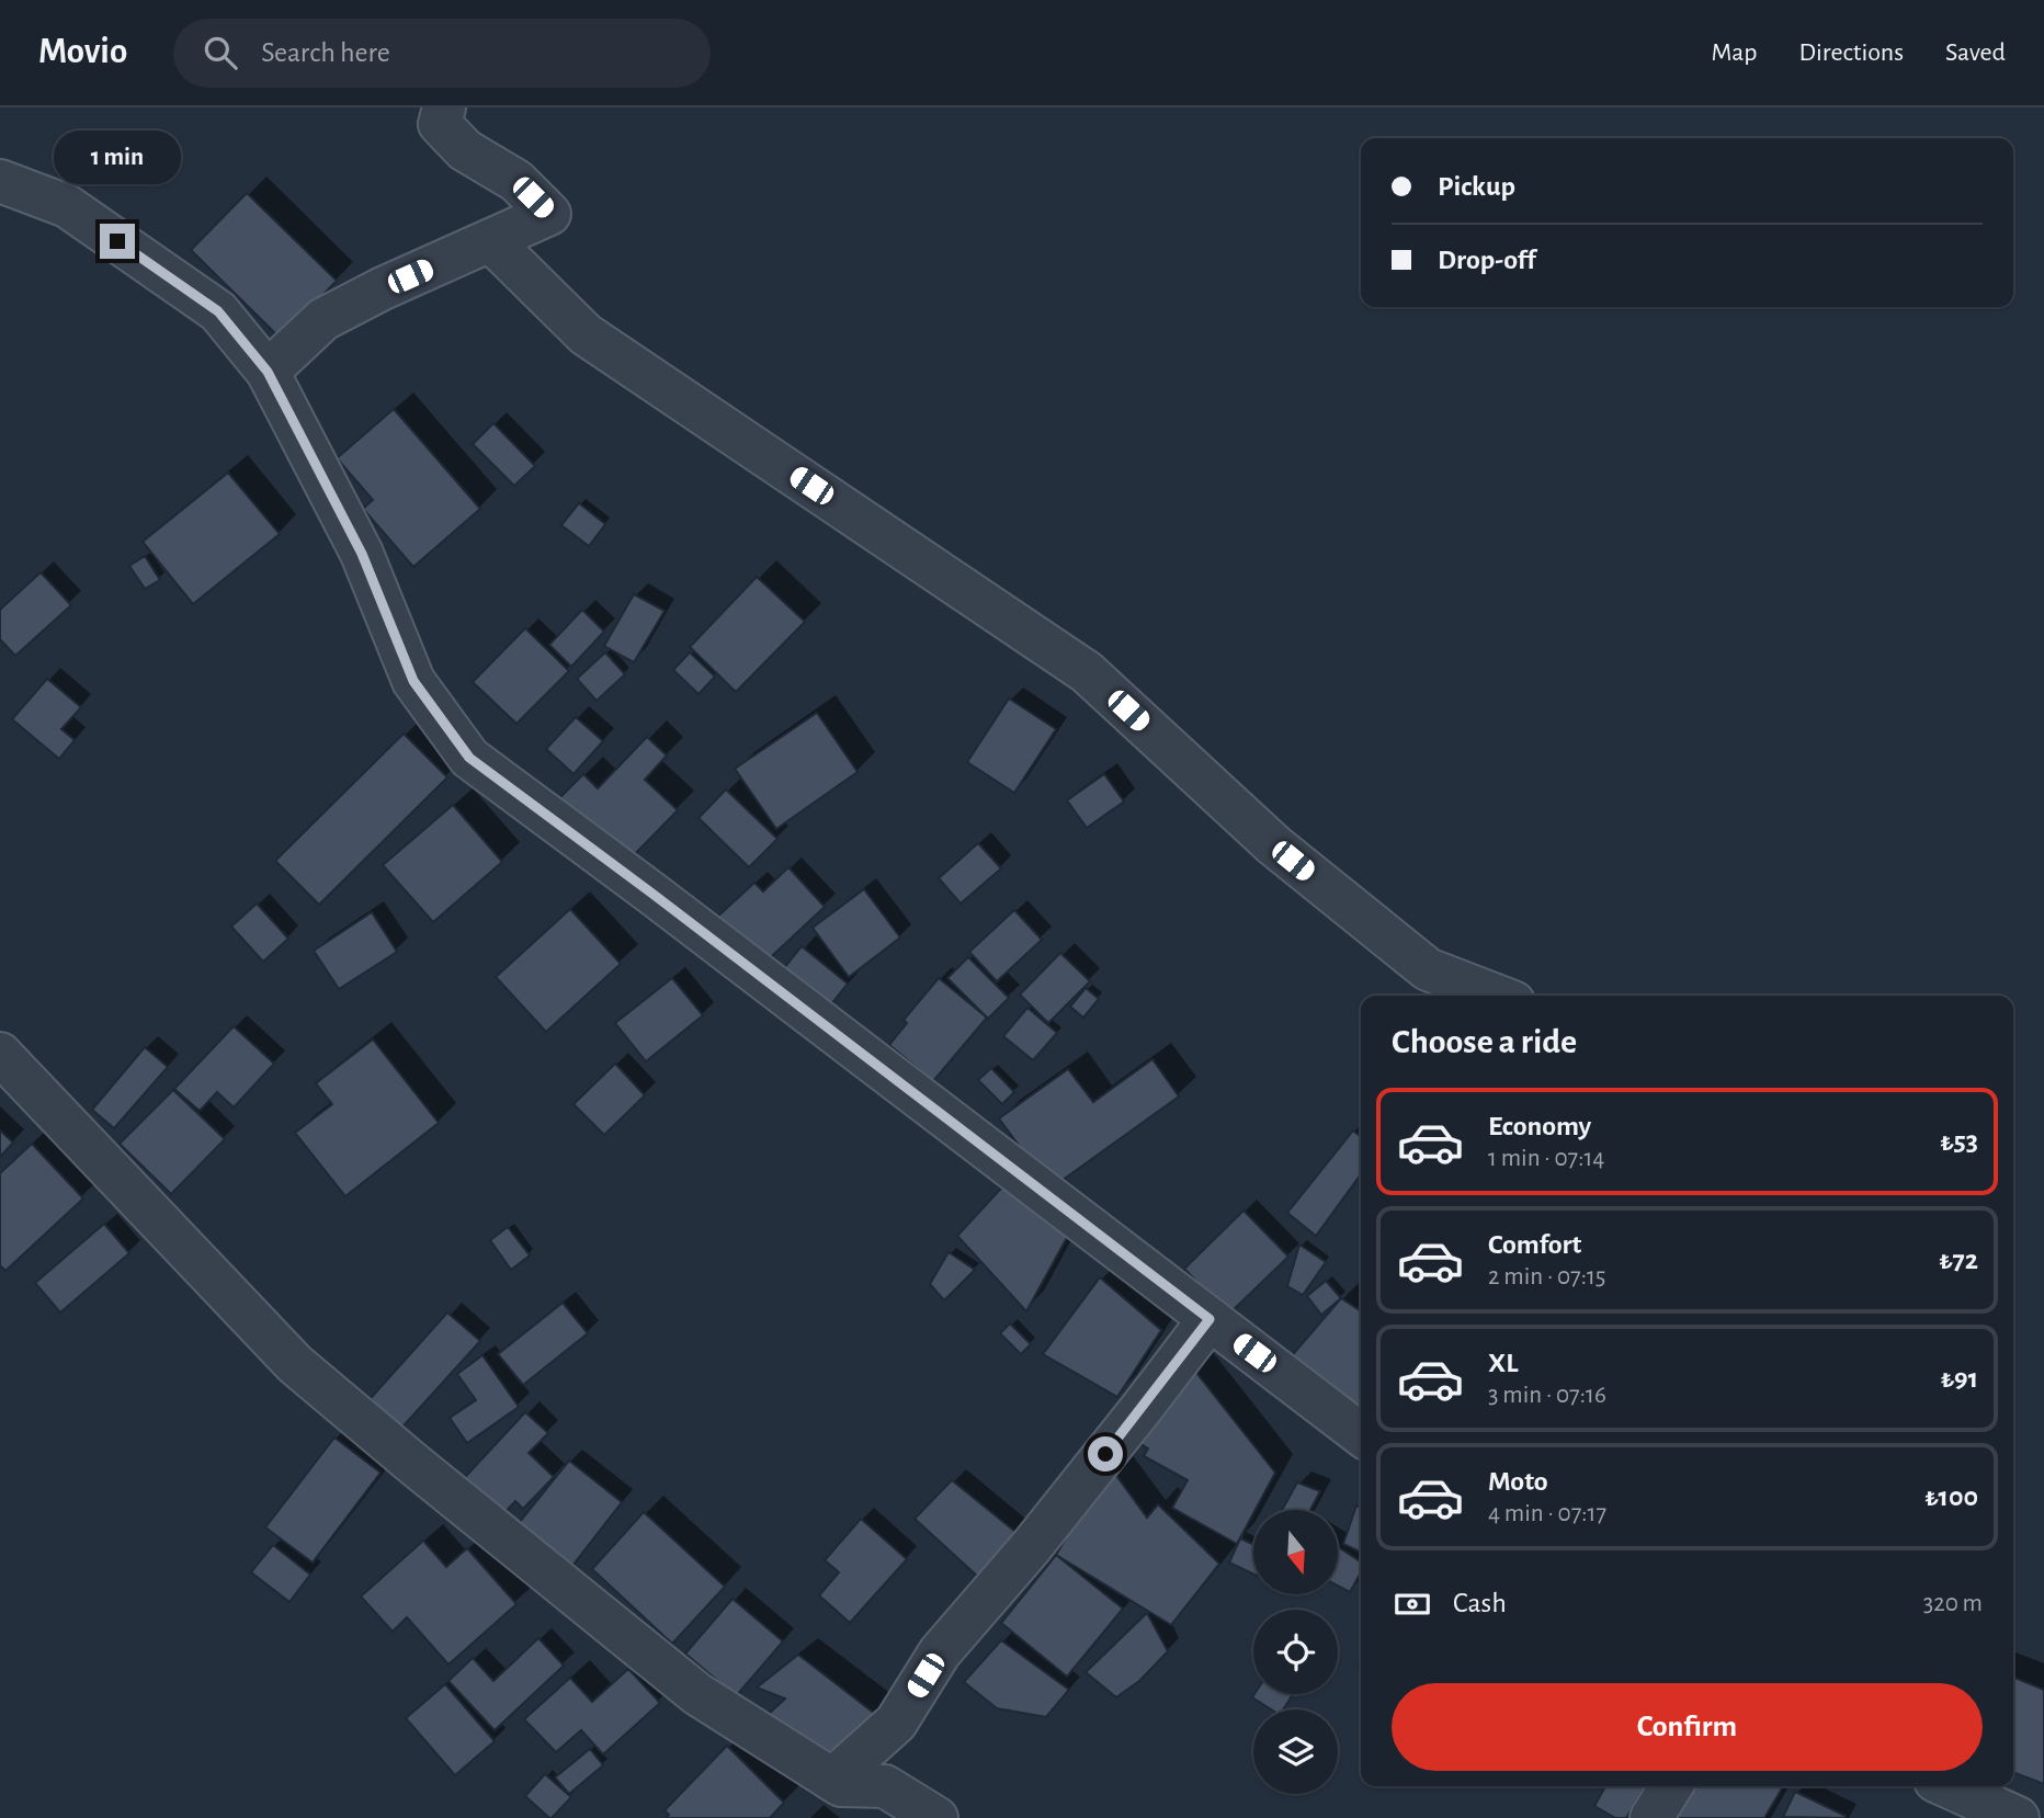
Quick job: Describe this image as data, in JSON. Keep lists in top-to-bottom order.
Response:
{
  "north": "bottom",
  "page": {
    "header": "Movio",
    "search": "Search here",
    "nav": ["Map", "Directions", "Saved"],
    "bubble": "1 min",
    "banner": ["Pickup", "Drop-off"],
    "heading": "Choose a ride",
    "list": [
      {
        "name": "Economy",
        "note": "1 min · 07:14",
        "value": "₺53"
      },
      {
        "name": "Comfort",
        "note": "2 min · 07:15",
        "value": "₺72"
      },
      {
        "name": "XL",
        "note": "3 min · 07:16",
        "value": "₺91"
      },
      {
        "name": "Moto",
        "note": "4 min · 07:17",
        "value": "₺100"
      }
    ],
    "pay": ["Cash", "320 m"],
    "buttons": "Confirm"
  }
}
